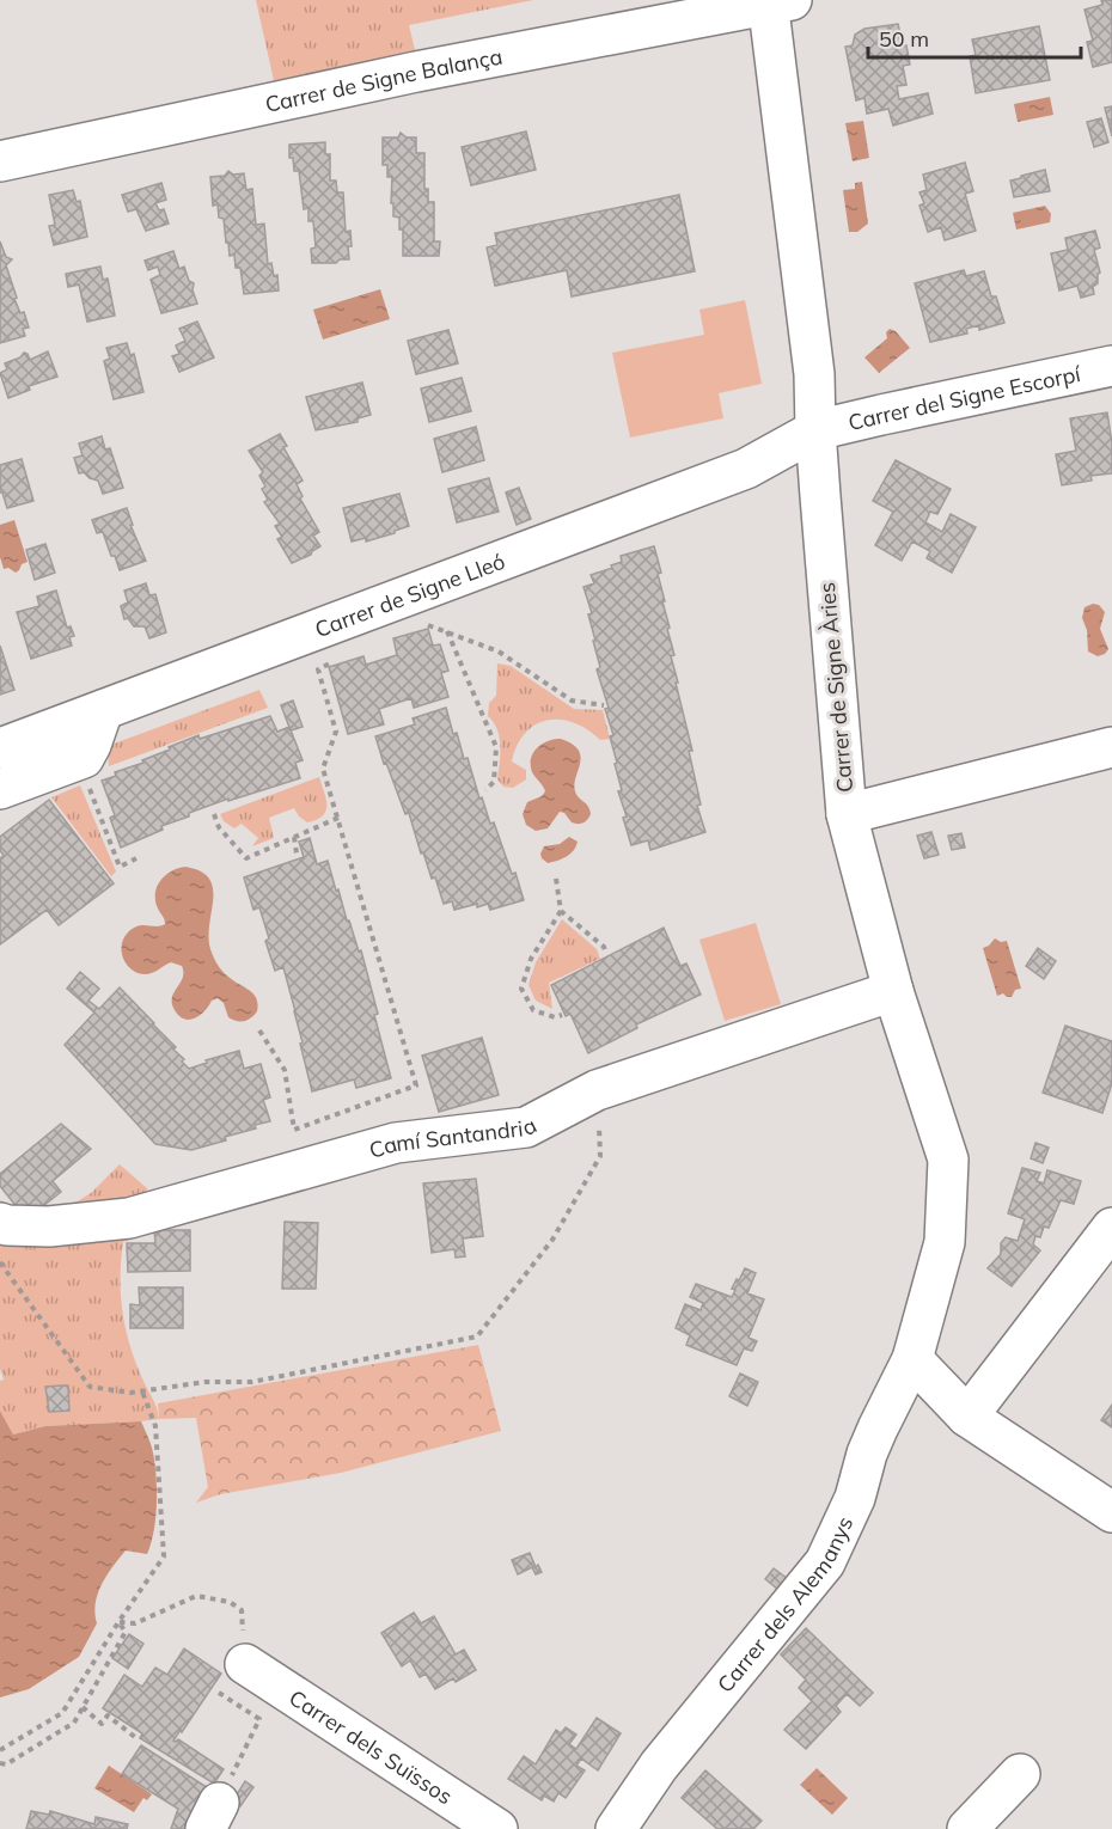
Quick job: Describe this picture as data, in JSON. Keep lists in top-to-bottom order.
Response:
{
  "streets": {
    "street": [
      "Carrer de Signe Balança",
      "Carrer del Signe Escorpí",
      "Carrer de Signe Lleó",
      "Carrer de Signe Àries",
      "Camí Santandria",
      "Carrer dels Alemanys",
      "Carrer dels Suïssos"
    ]
  },
  "crossings": [
    ["Carrer de Signe Balança", "Carrer de Signe Àries"],
    ["Carrer del Signe Escorpí", "Carrer de Signe Lleó"],
    ["Carrer del Signe Escorpí", "Carrer de Signe Àries"],
    ["Carrer de Signe Lleó", "Carrer de Signe Àries"],
    ["Carrer de Signe Àries", "Camí Santandria"],
    ["Carrer de Signe Àries", "Carrer dels Alemanys"]
  ],
  "scale_bar": "50 m"
}
